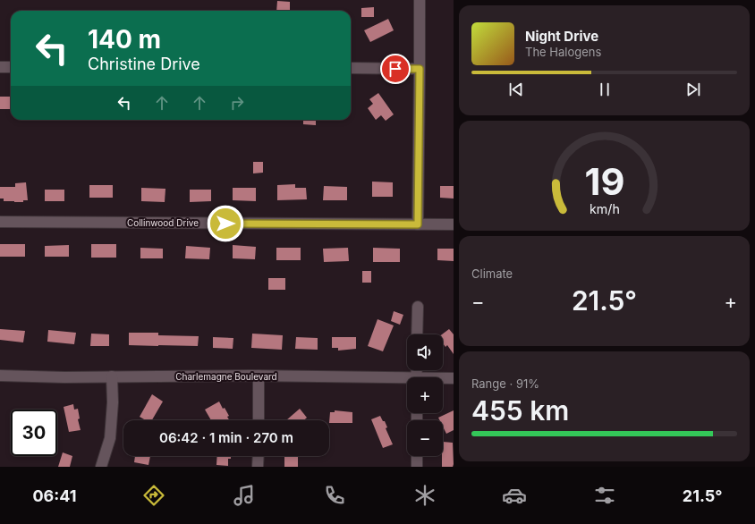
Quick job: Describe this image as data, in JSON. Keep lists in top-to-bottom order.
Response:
{
  "streets": {
    "street": ["Collinwood Drive", "Charlemagne Boulevard"]
  },
  "page": {
    "turn": ["140 m", "Christine Drive"],
    "song": ["Night Drive", "The Halogens"],
    "tile": [
      "Climate",
      ["Range · 91%", "455 km"]
    ],
    "heat": ["−", "21.5°", "+"],
    "map_buttons": ["+", "−"],
    "limit": "30",
    "trip": "06:42 · 1 min · 270 m",
    "tabs": ["06:41", "21.5°"],
    "gauge": ["19", "km/h"]
  }
}
